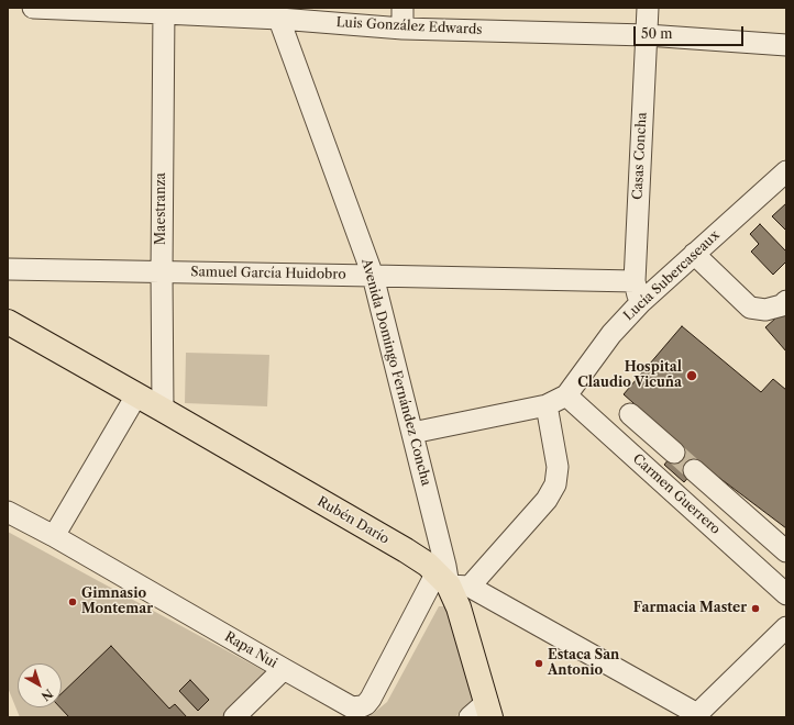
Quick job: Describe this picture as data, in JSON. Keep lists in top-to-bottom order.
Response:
{
  "streets": {
    "main road": ["Avenida Domingo Fernández Concha", "Rubén Darío"],
    "street": [
      "Luis González Edwards",
      "Casas Concha",
      "Maestranza",
      "Samuel García Huidobro",
      "Lucía Subercaseaux",
      "Carmen Guerrero",
      "Rapa Nui"
    ]
  },
  "crossings": [
    ["Luis González Edwards", "Casas Concha"],
    ["Luis González Edwards", "Maestranza"],
    ["Luis González Edwards", "Avenida Domingo Fernández Concha"],
    ["Casas Concha", "Samuel García Huidobro"],
    ["Casas Concha", "Lucía Subercaseaux"],
    ["Maestranza", "Samuel García Huidobro"],
    ["Maestranza", "Rubén Darío"],
    ["Samuel García Huidobro", "Avenida Domingo Fernández Concha"],
    ["Lucía Subercaseaux", "Avenida Domingo Fernández Concha"],
    ["Lucía Subercaseaux", "Carmen Guerrero"],
    ["Avenida Domingo Fernández Concha", "Rubén Darío"],
    ["Avenida Domingo Fernández Concha", "Rapa Nui"],
    ["Rubén Darío", "Rapa Nui"]
  ],
  "places": [
    "Hospital Claudio Vicuña",
    "Gimnasio Montemar",
    "Farmacia Master",
    "Estaca San Antonio"
  ],
  "scale_bar": "50 m",
  "north": "bottom right"
}
